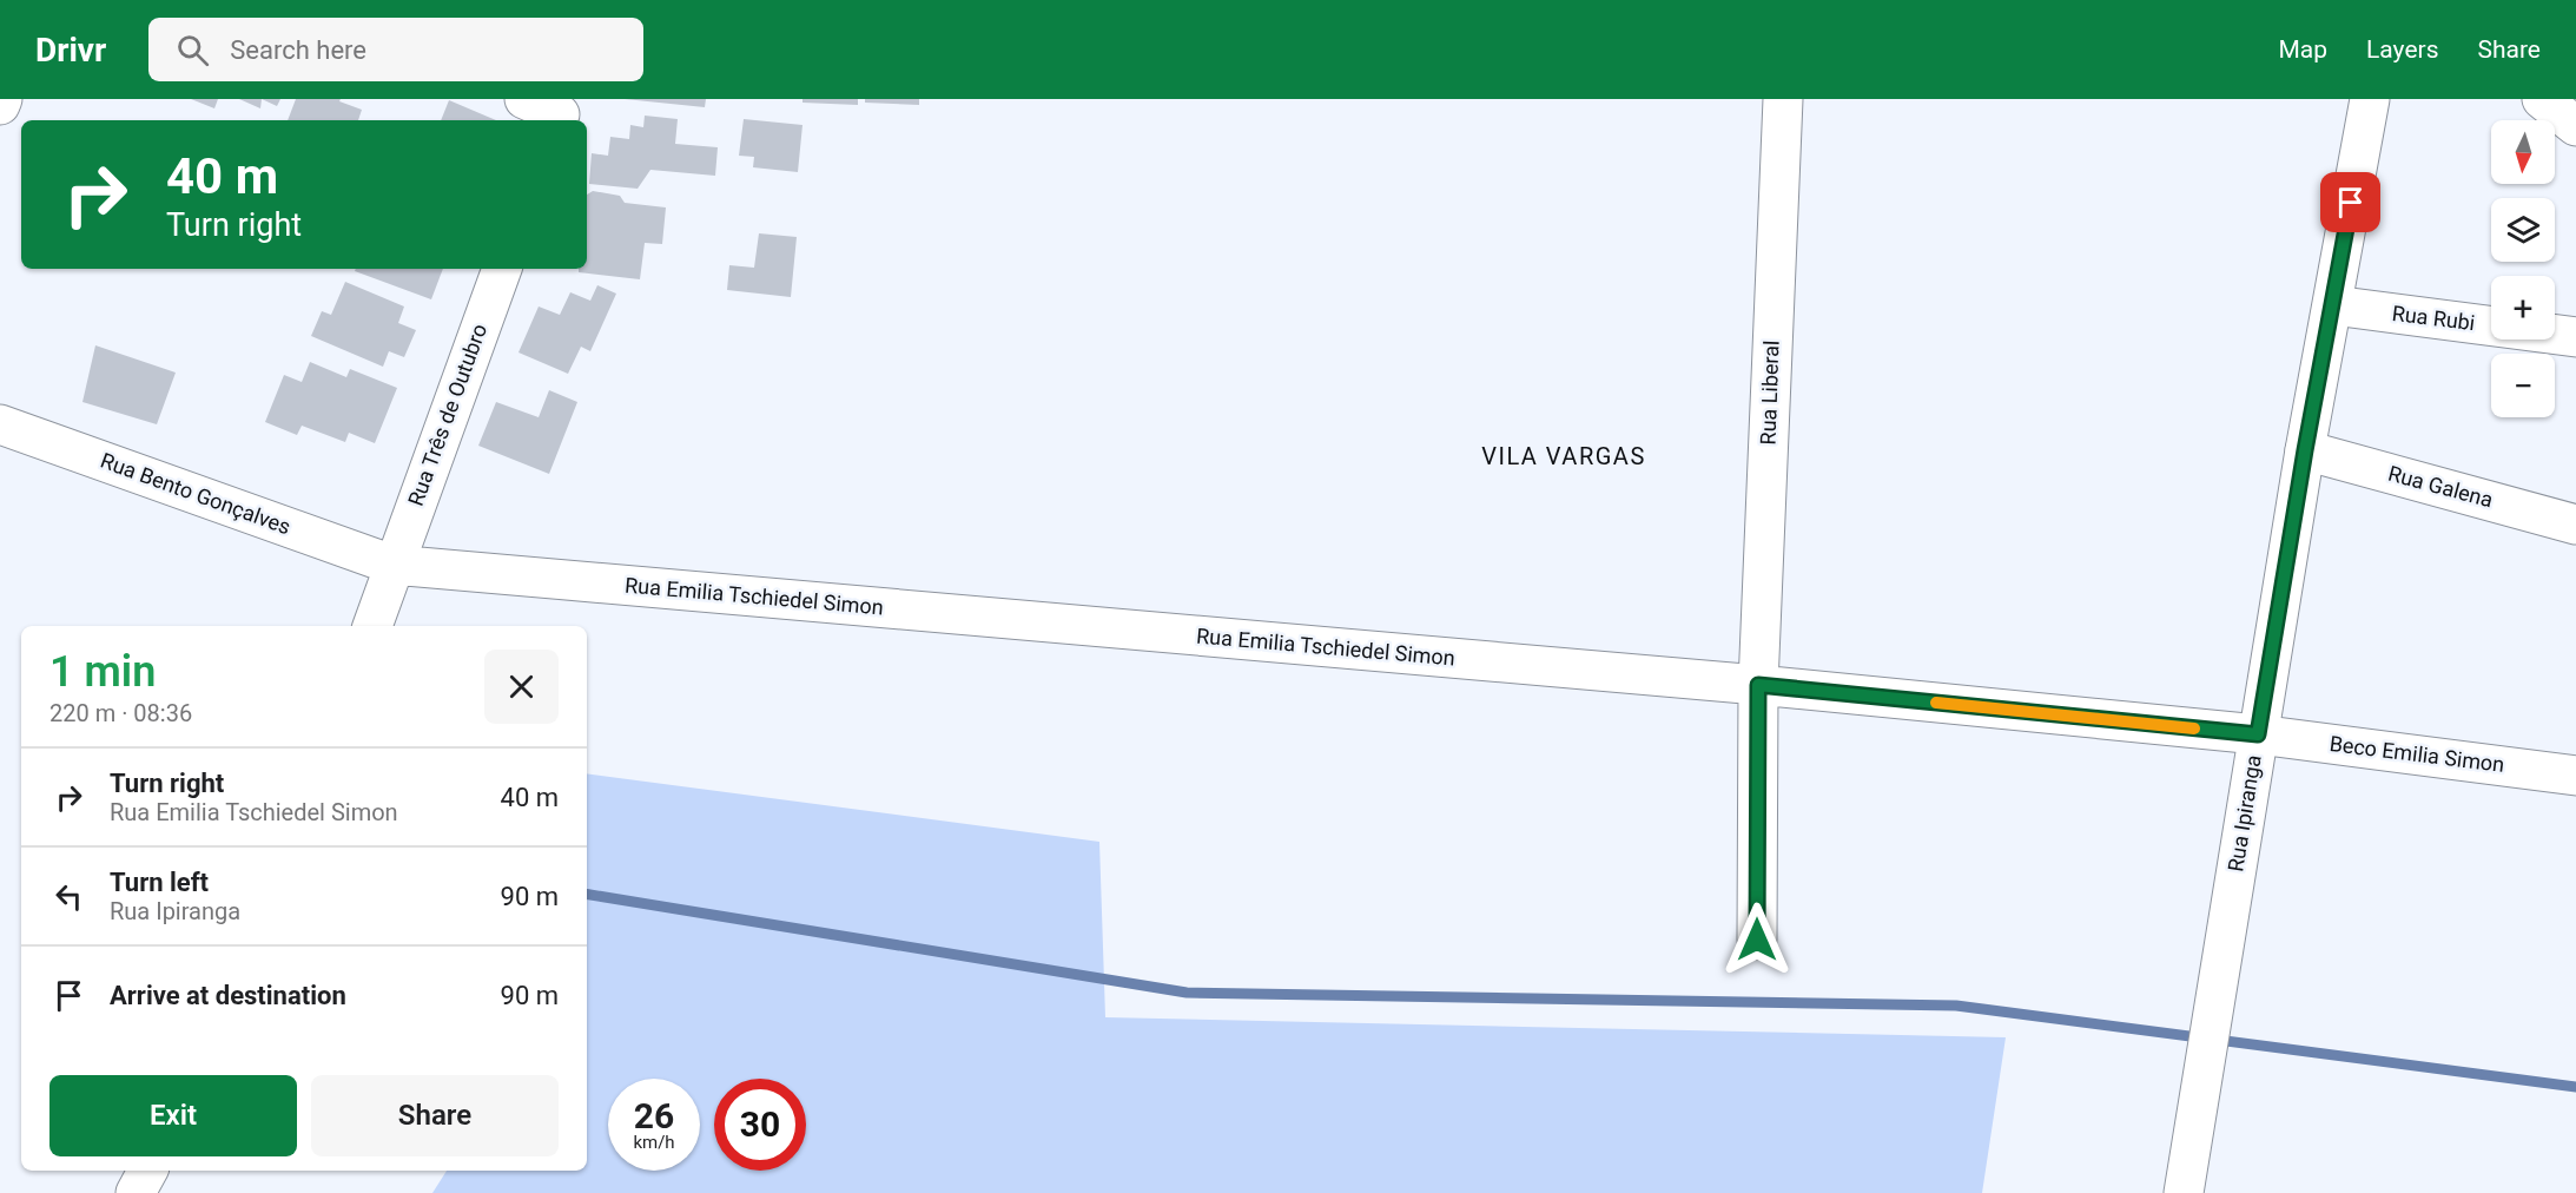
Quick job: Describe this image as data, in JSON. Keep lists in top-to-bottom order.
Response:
{
  "streets": {
    "street": [
      "Rua Rubi",
      "Rua Liberal",
      "Rua Três de Outubro",
      "Rua Galena",
      "Rua Bento Gonçalves",
      "Rua Emilia Tschiedel Simon",
      "Beco Emilia Simon",
      "Rua Ipiranga"
    ]
  },
  "crossings": [
    ["Rua Rubi", "Rua Ipiranga"],
    ["Rua Liberal", "Rua Emilia Tschiedel Simon"],
    ["Rua Três de Outubro", "Rua Bento Gonçalves"],
    ["Rua Três de Outubro", "Rua Emilia Tschiedel Simon"],
    ["Rua Galena", "Rua Ipiranga"],
    ["Rua Bento Gonçalves", "Rua Emilia Tschiedel Simon"],
    ["Rua Emilia Tschiedel Simon", "Beco Emilia Simon"],
    ["Rua Emilia Tschiedel Simon", "Rua Ipiranga"],
    ["Beco Emilia Simon", "Rua Ipiranga"]
  ],
  "districts": ["VILA VARGAS"],
  "north": "bottom",
  "page": {
    "header": "Drivr",
    "search": "Search here",
    "nav": ["Map", "Layers", "Share"],
    "map_buttons": ["+", "−"],
    "turn": ["40 m", "Turn right"],
    "heading": ["1 min", "220 m · 08:36"],
    "list": [
      {
        "name": "Turn right",
        "note": "Rua Emilia Tschiedel Simon",
        "value": "40 m"
      },
      {
        "name": "Turn left",
        "note": "Rua Ipiranga",
        "value": "90 m"
      },
      {
        "name": "Arrive at destination",
        "value": "90 m"
      }
    ],
    "buttons": ["Exit", "Share"],
    "speed": "26 km/h",
    "limit": "30"
  }
}
